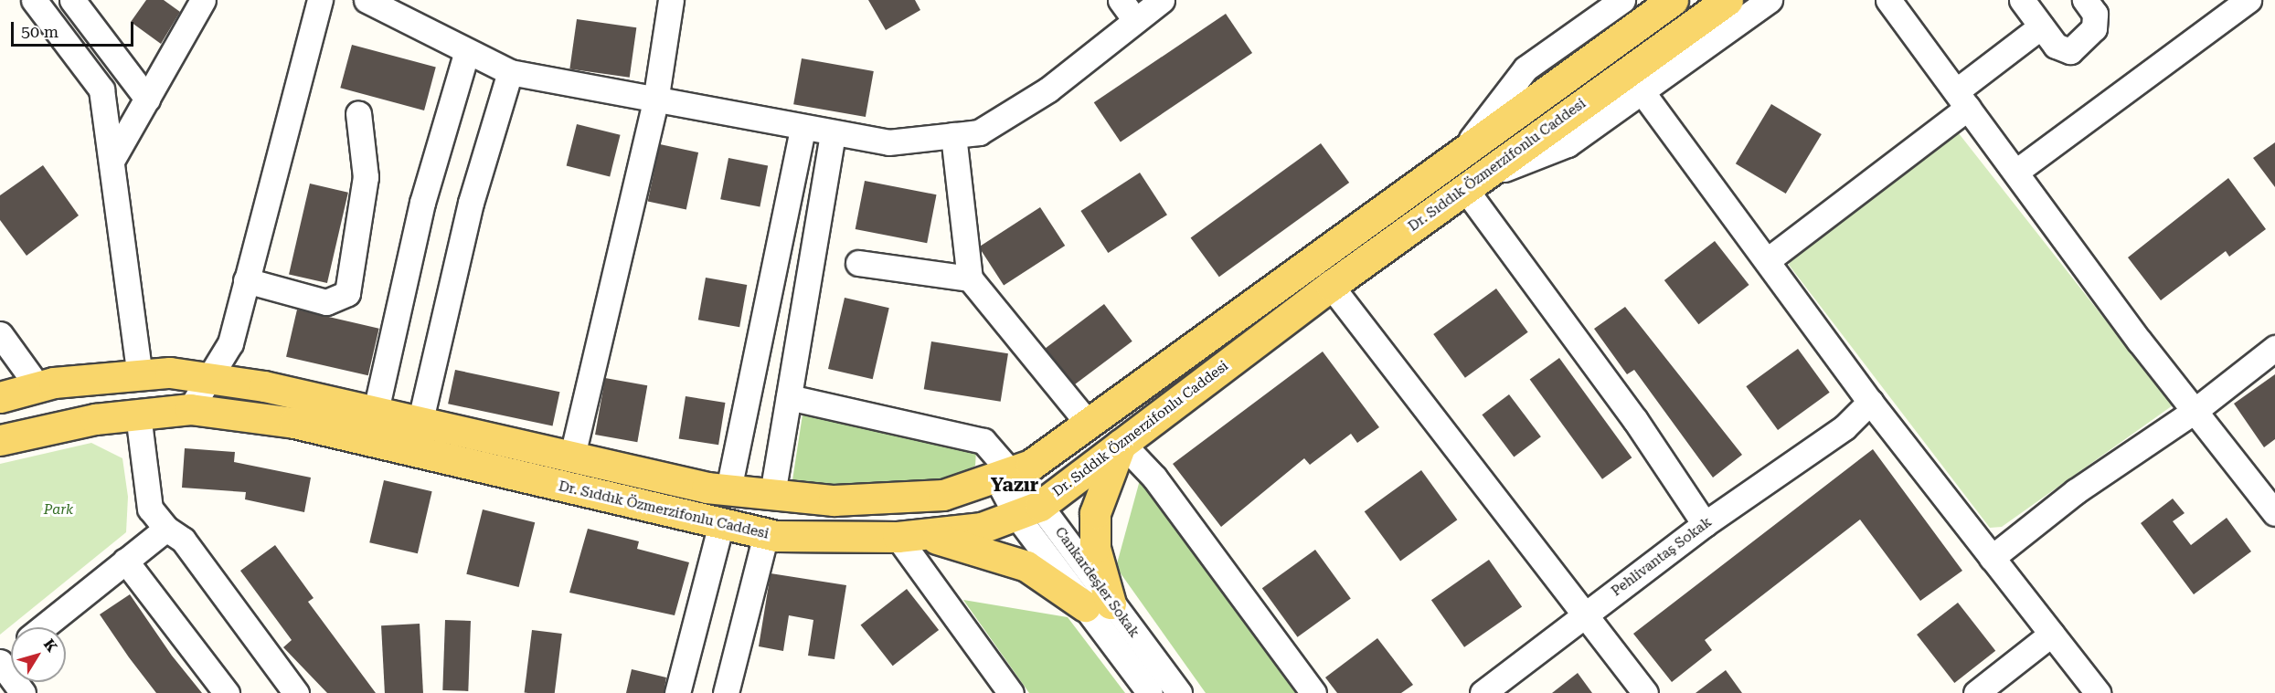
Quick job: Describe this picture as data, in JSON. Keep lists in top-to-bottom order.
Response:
{
  "streets": {
    "main road": ["Dr. Sıddık Özmerzifonlu Caddesi"],
    "street": ["Pehlivantaş Sokak", "Cankardeşler Sokak"]
  },
  "crossings": [
    ["Dr. Sıddık Özmerzifonlu Caddesi", "Cankardeşler Sokak"]
  ],
  "districts": ["Yazır"],
  "parks": ["Park"],
  "scale_bar": "50 m",
  "north": "top right"
}
